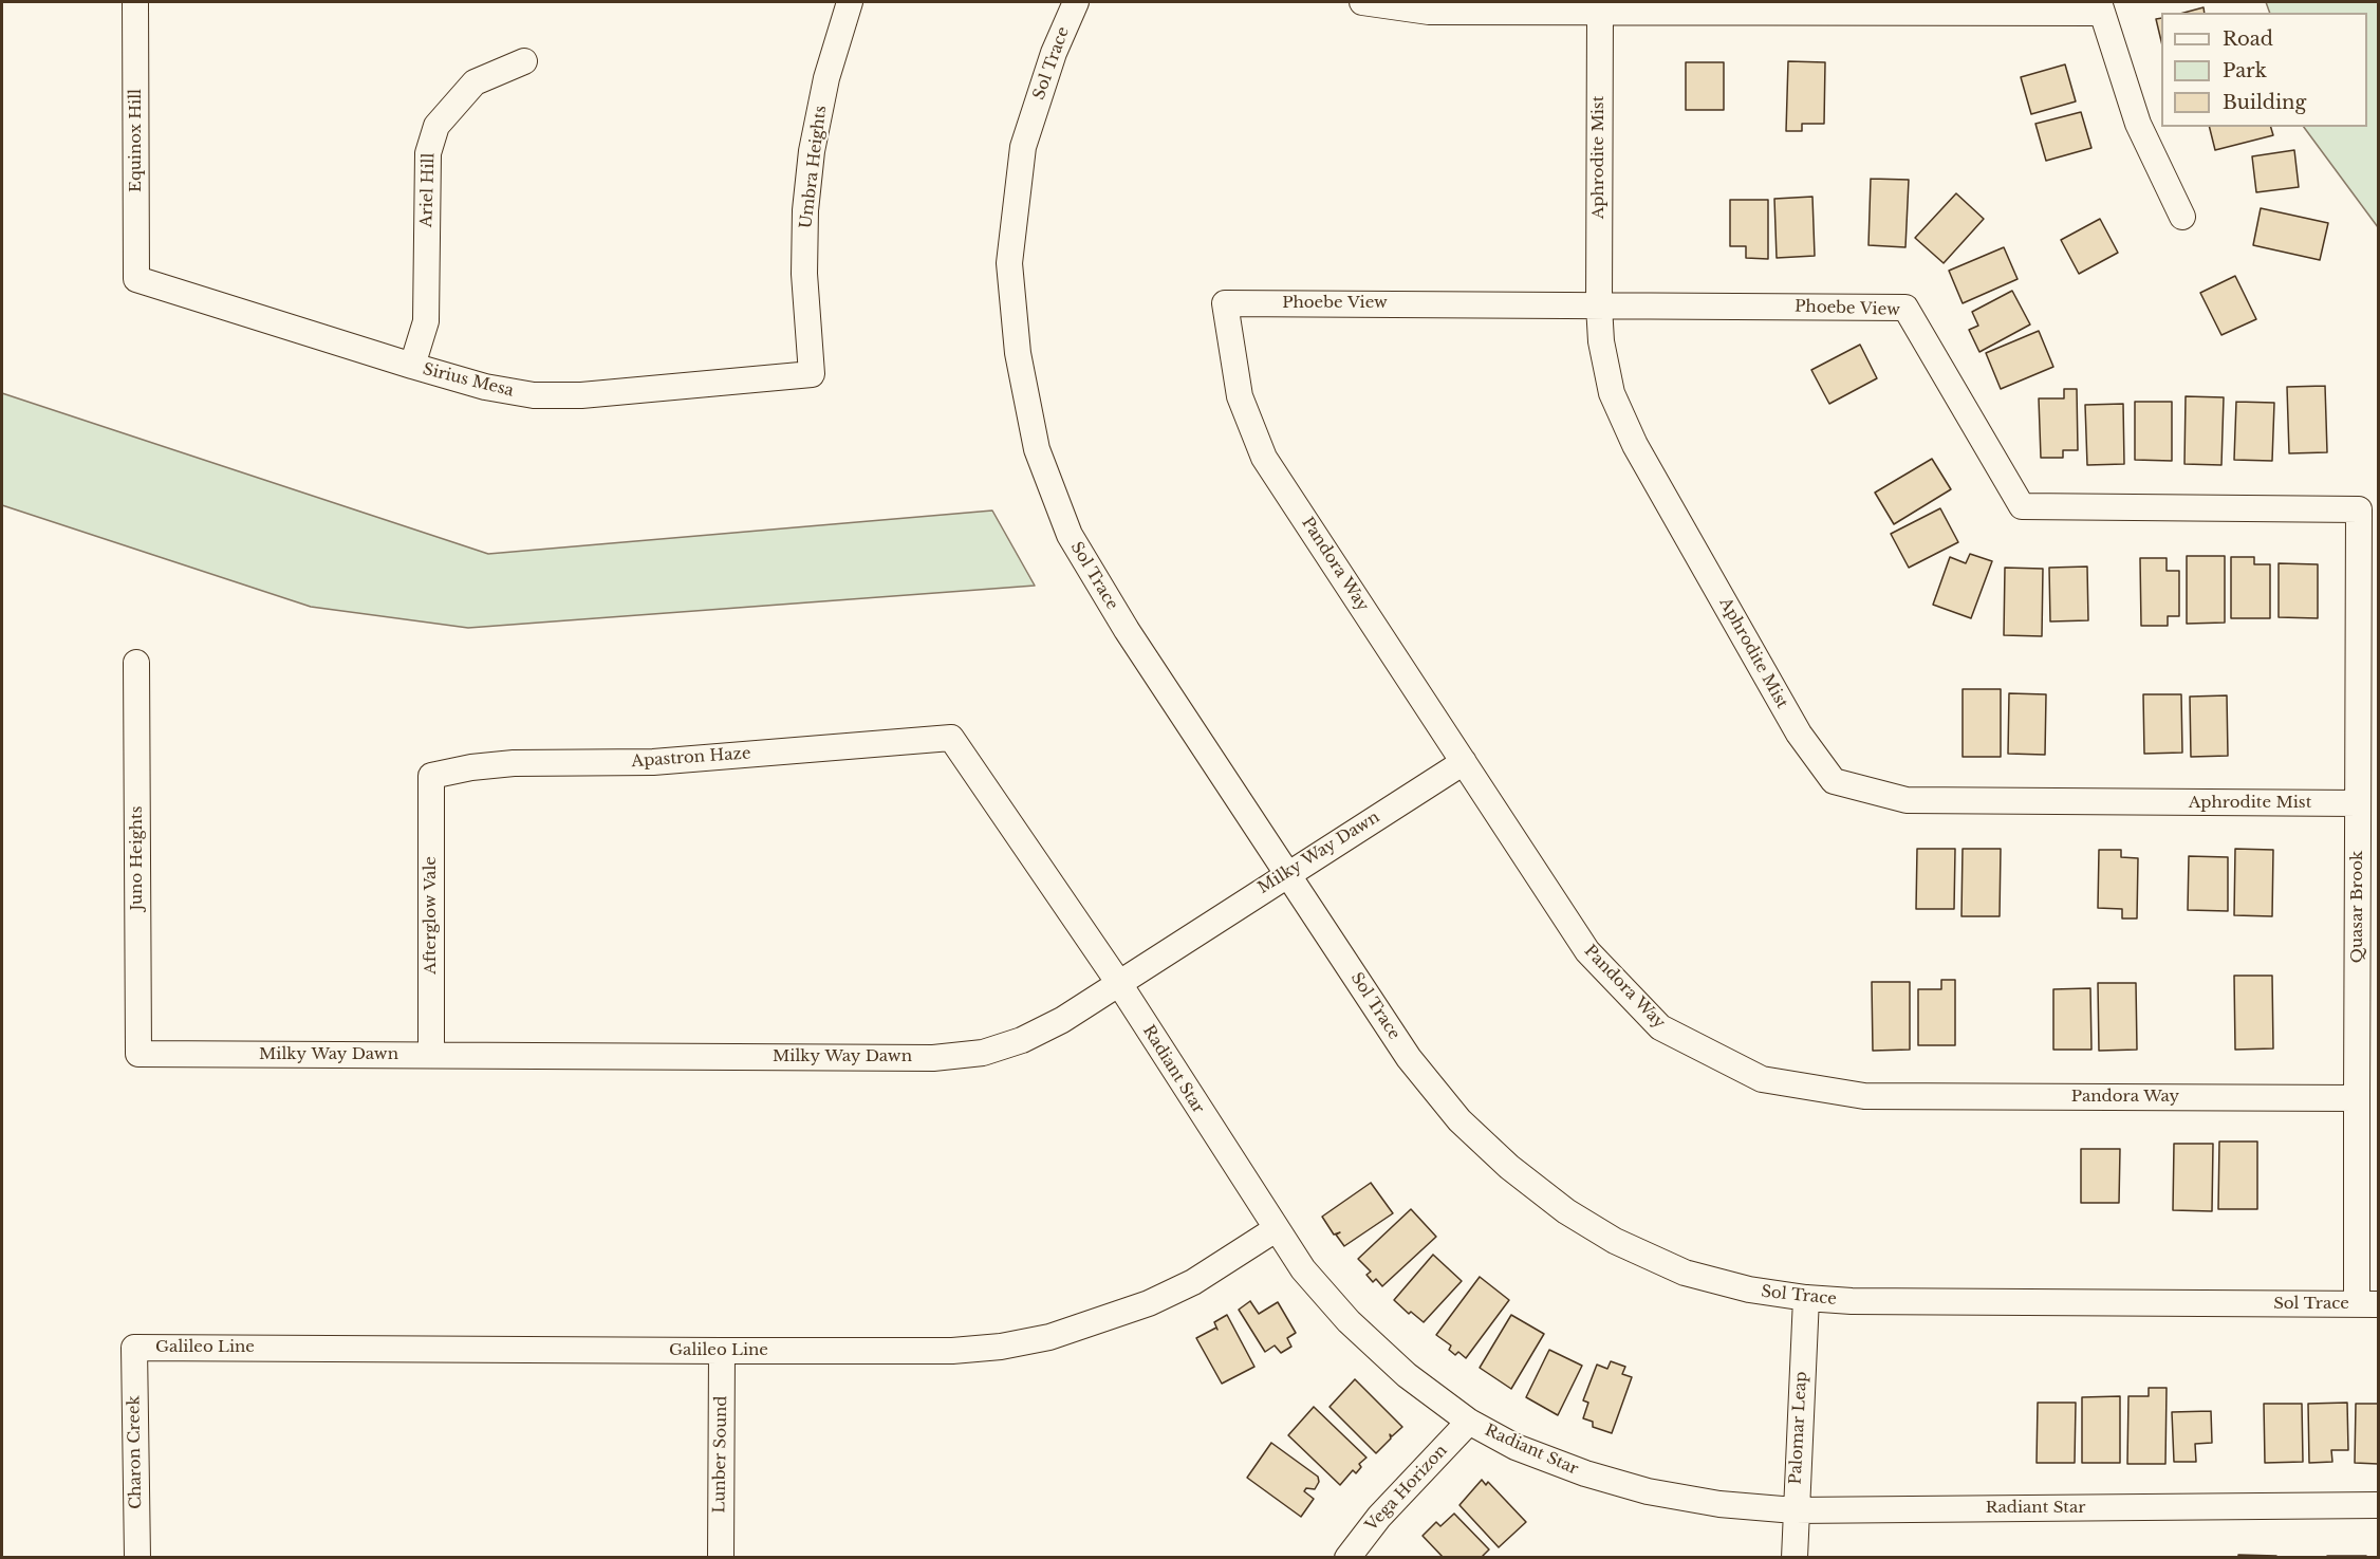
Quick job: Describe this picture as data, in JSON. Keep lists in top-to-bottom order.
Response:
{
  "streets": {
    "street": [
      "Sol Trace",
      "Equinox Hill",
      "Aphrodite Mist",
      "Umbra Heights",
      "Ariel Hill",
      "Phoebe View",
      "Sirius Mesa",
      "Pandora Way",
      "Apastron Haze",
      "Milky Way Dawn",
      "Juno Heights",
      "Quasar Brook",
      "Afterglow Vale",
      "Radiant Star",
      "Galileo Line",
      "Palomar Leap",
      "Charon Creek",
      "Lunber Sound",
      "Vega Horizon"
    ]
  },
  "crossings": [
    ["Sol Trace", "Milky Way Dawn"],
    ["Sol Trace", "Quasar Brook"],
    ["Sol Trace", "Palomar Leap"],
    ["Equinox Hill", "Sirius Mesa"],
    ["Aphrodite Mist", "Phoebe View"],
    ["Aphrodite Mist", "Quasar Brook"],
    ["Umbra Heights", "Sirius Mesa"],
    ["Ariel Hill", "Sirius Mesa"],
    ["Phoebe View", "Pandora Way"],
    ["Phoebe View", "Quasar Brook"],
    ["Pandora Way", "Milky Way Dawn"],
    ["Pandora Way", "Quasar Brook"],
    ["Apastron Haze", "Afterglow Vale"],
    ["Apastron Haze", "Radiant Star"],
    ["Milky Way Dawn", "Juno Heights"],
    ["Milky Way Dawn", "Afterglow Vale"],
    ["Milky Way Dawn", "Radiant Star"],
    ["Radiant Star", "Galileo Line"],
    ["Radiant Star", "Palomar Leap"],
    ["Radiant Star", "Vega Horizon"],
    ["Galileo Line", "Charon Creek"],
    ["Galileo Line", "Lunber Sound"]
  ],
  "legend": ["Road", "Park", "Building"]
}
